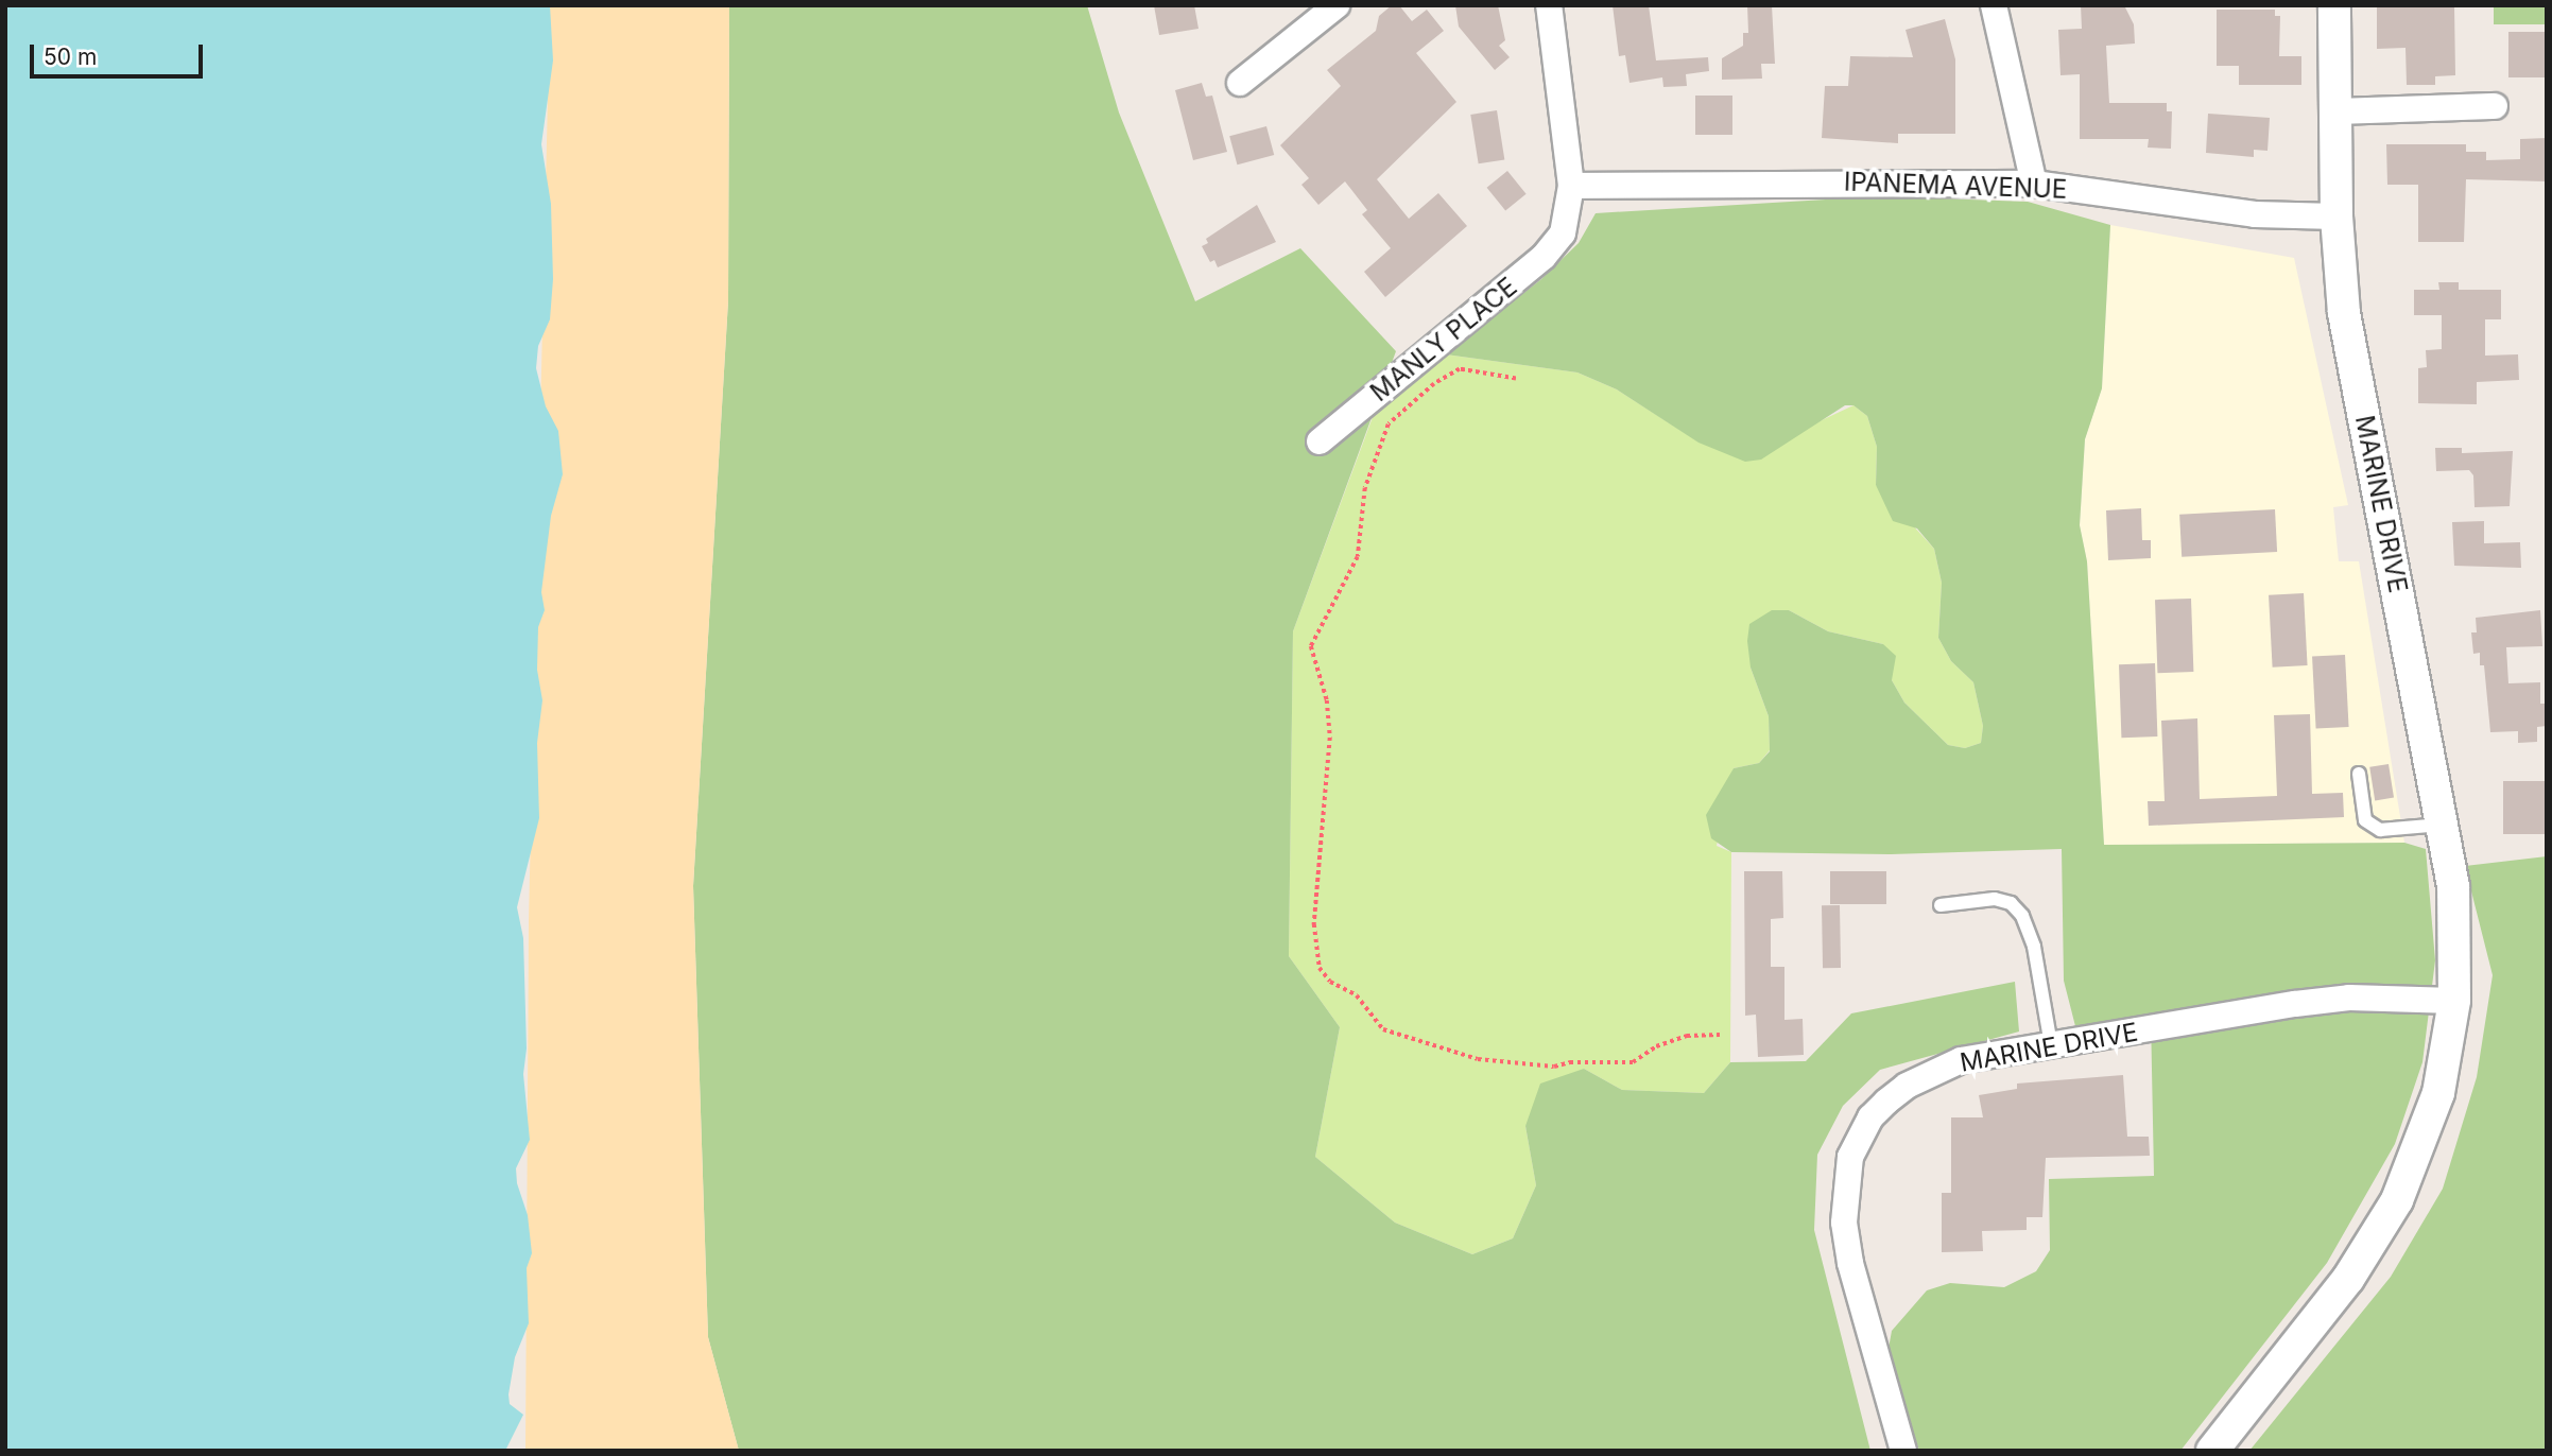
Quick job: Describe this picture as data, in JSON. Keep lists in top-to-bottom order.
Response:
{
  "streets": {
    "street": ["IPANEMA AVENUE", "MANLY PLACE", "MARINE DRIVE"]
  },
  "crossings": [
    ["IPANEMA AVENUE", "MANLY PLACE"],
    ["IPANEMA AVENUE", "MARINE DRIVE"]
  ],
  "scale_bar": "50 m"
}
